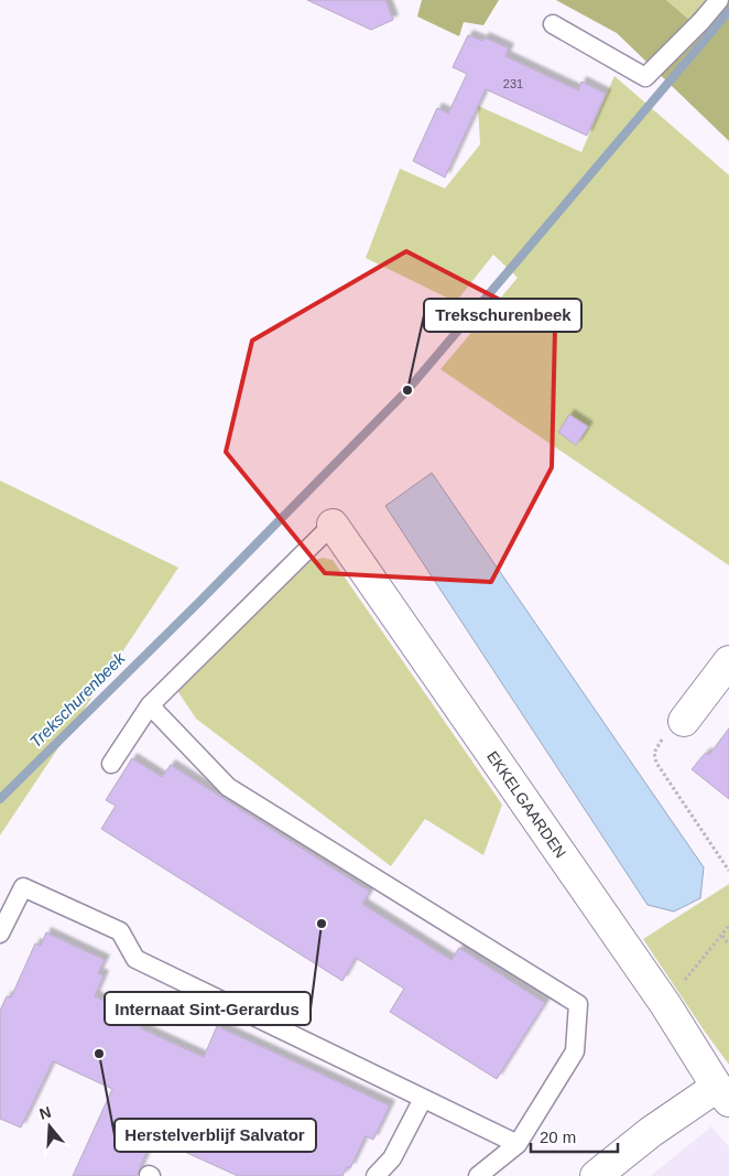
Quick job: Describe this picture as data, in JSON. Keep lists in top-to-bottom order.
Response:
{
  "streets": {
    "street": ["EKKELGAARDEN"]
  },
  "water": ["Trekschurenbeek"],
  "places": ["Trekschurenbeek", "Internaat Sint-Gerardus", "Herstelverblijf Salvator"],
  "house_numbers": ["231"],
  "scale_bar": "20 m",
  "north": "top"
}
